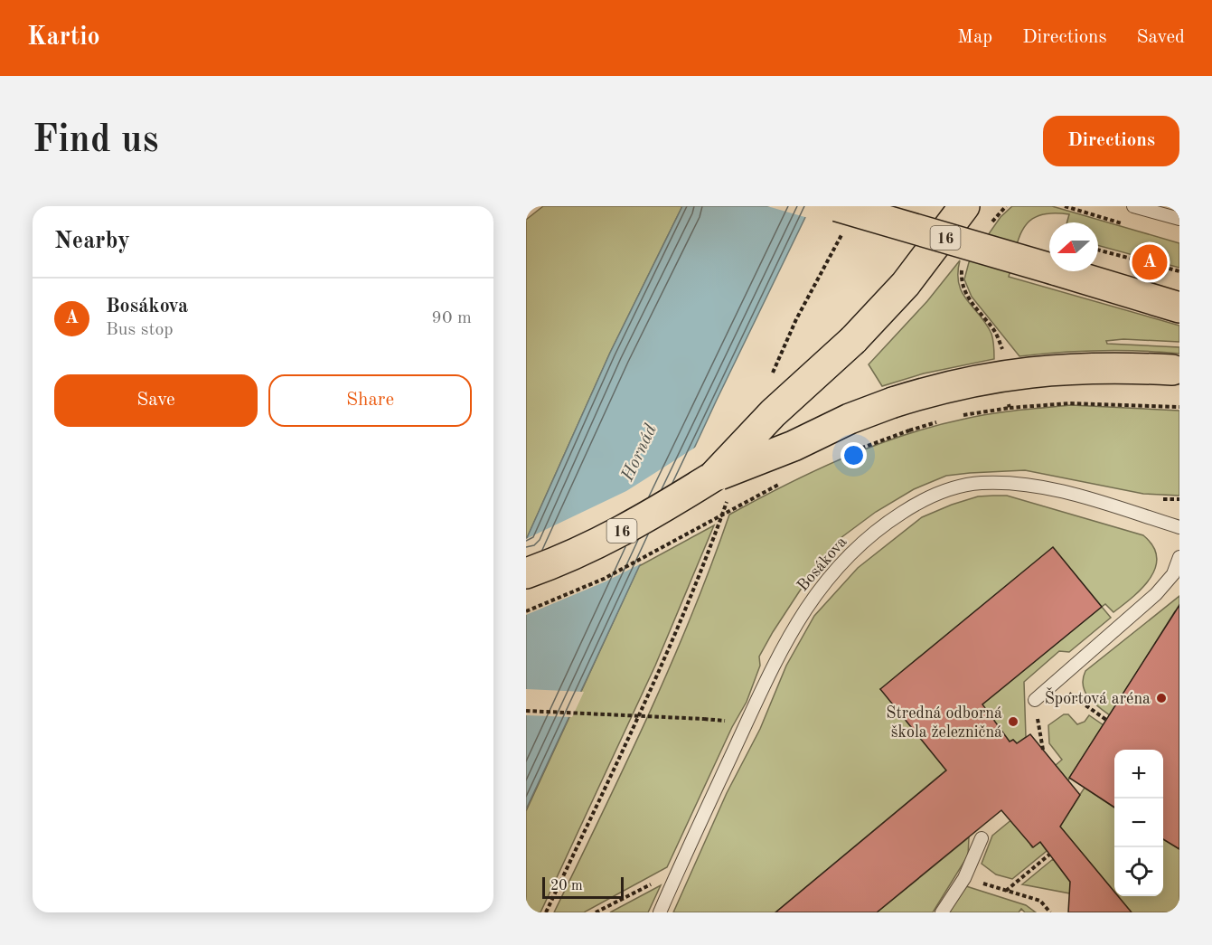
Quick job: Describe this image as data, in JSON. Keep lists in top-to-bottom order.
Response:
{
  "streets": {
    "main road": ["16"],
    "lane": ["Bosákova"]
  },
  "water": ["Hornád"],
  "places": ["Športová aréna", "Stredná odborná škola železničná"],
  "scale_bar": "20 m",
  "north": "left",
  "page": {
    "header": "Kartio",
    "nav": ["Map", "Directions", "Saved"],
    "buttons": [
      "Directions",
      ["Save", "Share"]
    ],
    "title": "Find us",
    "heading": "Nearby",
    "pins": "A",
    "list": [
      {
        "mark": "A",
        "name": "Bosákova",
        "note": "Bus stop",
        "value": "90 m"
      }
    ],
    "map_buttons": ["+", "−"],
    "scale": "20 m"
  }
}
